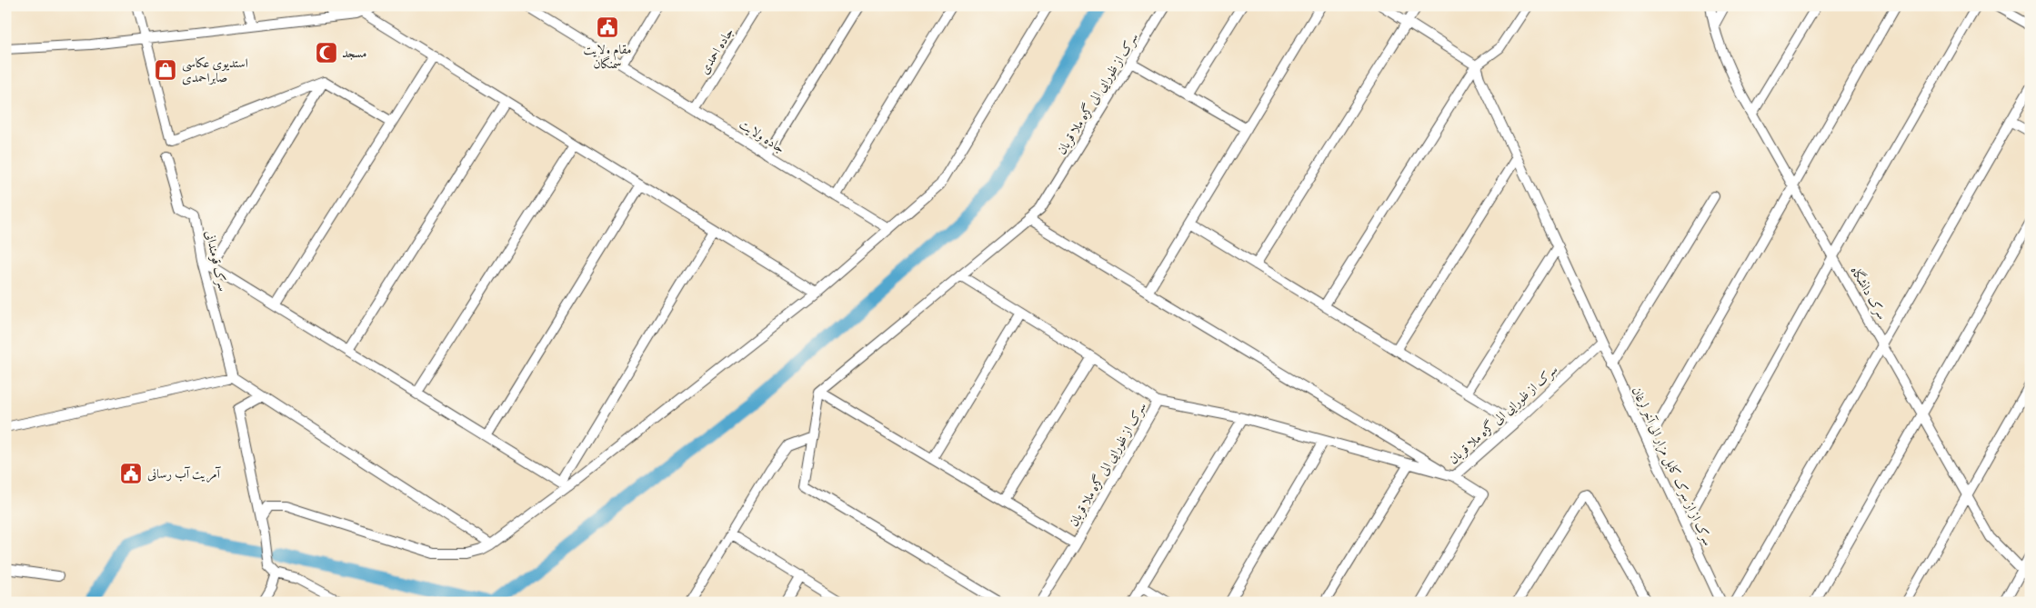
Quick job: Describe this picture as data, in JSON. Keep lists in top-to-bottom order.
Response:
{
  "streets": {
    "street": [
      "جاده احمدی",
      "سرک از ظورایی الی گزه ملا قربان",
      "جاده ولایت",
      "سرک قومندانی",
      "سرک دانشگاه",
      "سرک از از سرک کابل مزار الی آخر لرغان"
    ]
  },
  "crossings": [
    ["جاده احمدی", "جاده ولایت"],
    ["سرک از ظورایی الی گزه ملا قربان", "سرک از از سرک کابل مزار الی آخر لرغان"]
  ],
  "places": {
    "public building": ["مقام ولایت سمنگان", "آمریت آب رسانی"],
    "mosque": ["مسجد"],
    "shop": ["استدیوی عکاسی صابراحمدی"]
  }
}
